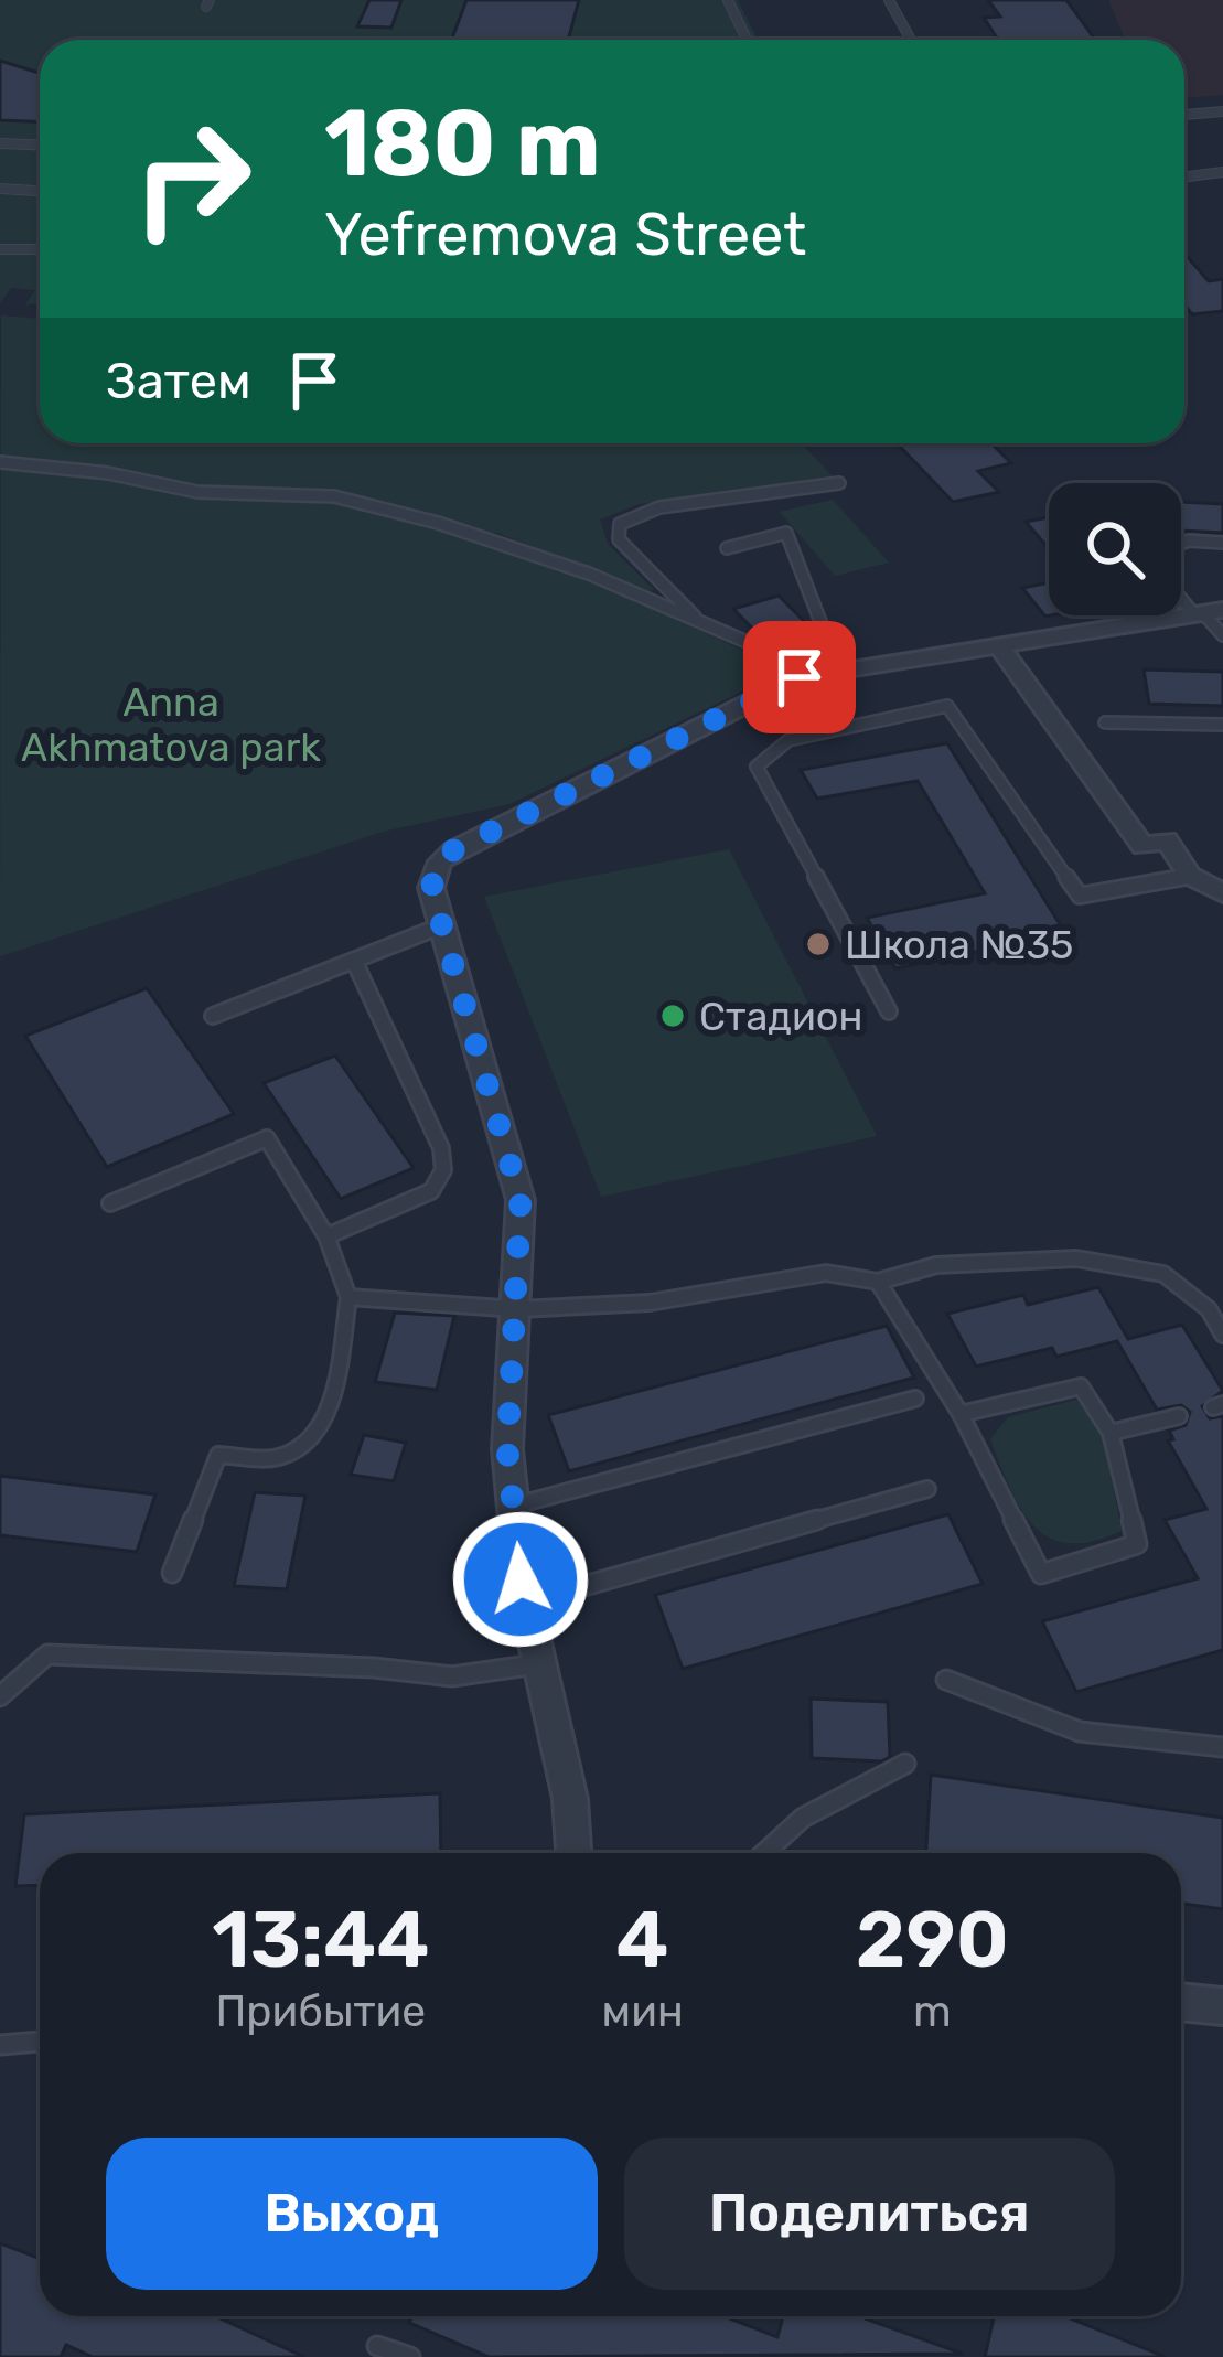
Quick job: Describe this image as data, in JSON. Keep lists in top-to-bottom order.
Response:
{
  "parks": ["Anna Akhmatova park"],
  "places": ["Школа №35", "Стадион"],
  "page": {
    "turn": ["180 m", "Yefremova Street"],
    "then": "Затем",
    "eta": [
      "13:44",
      "Прибытие",
      "4",
      "мин",
      "290",
      "m"
    ],
    "buttons": ["Выход", "Поделиться"]
  }
}
